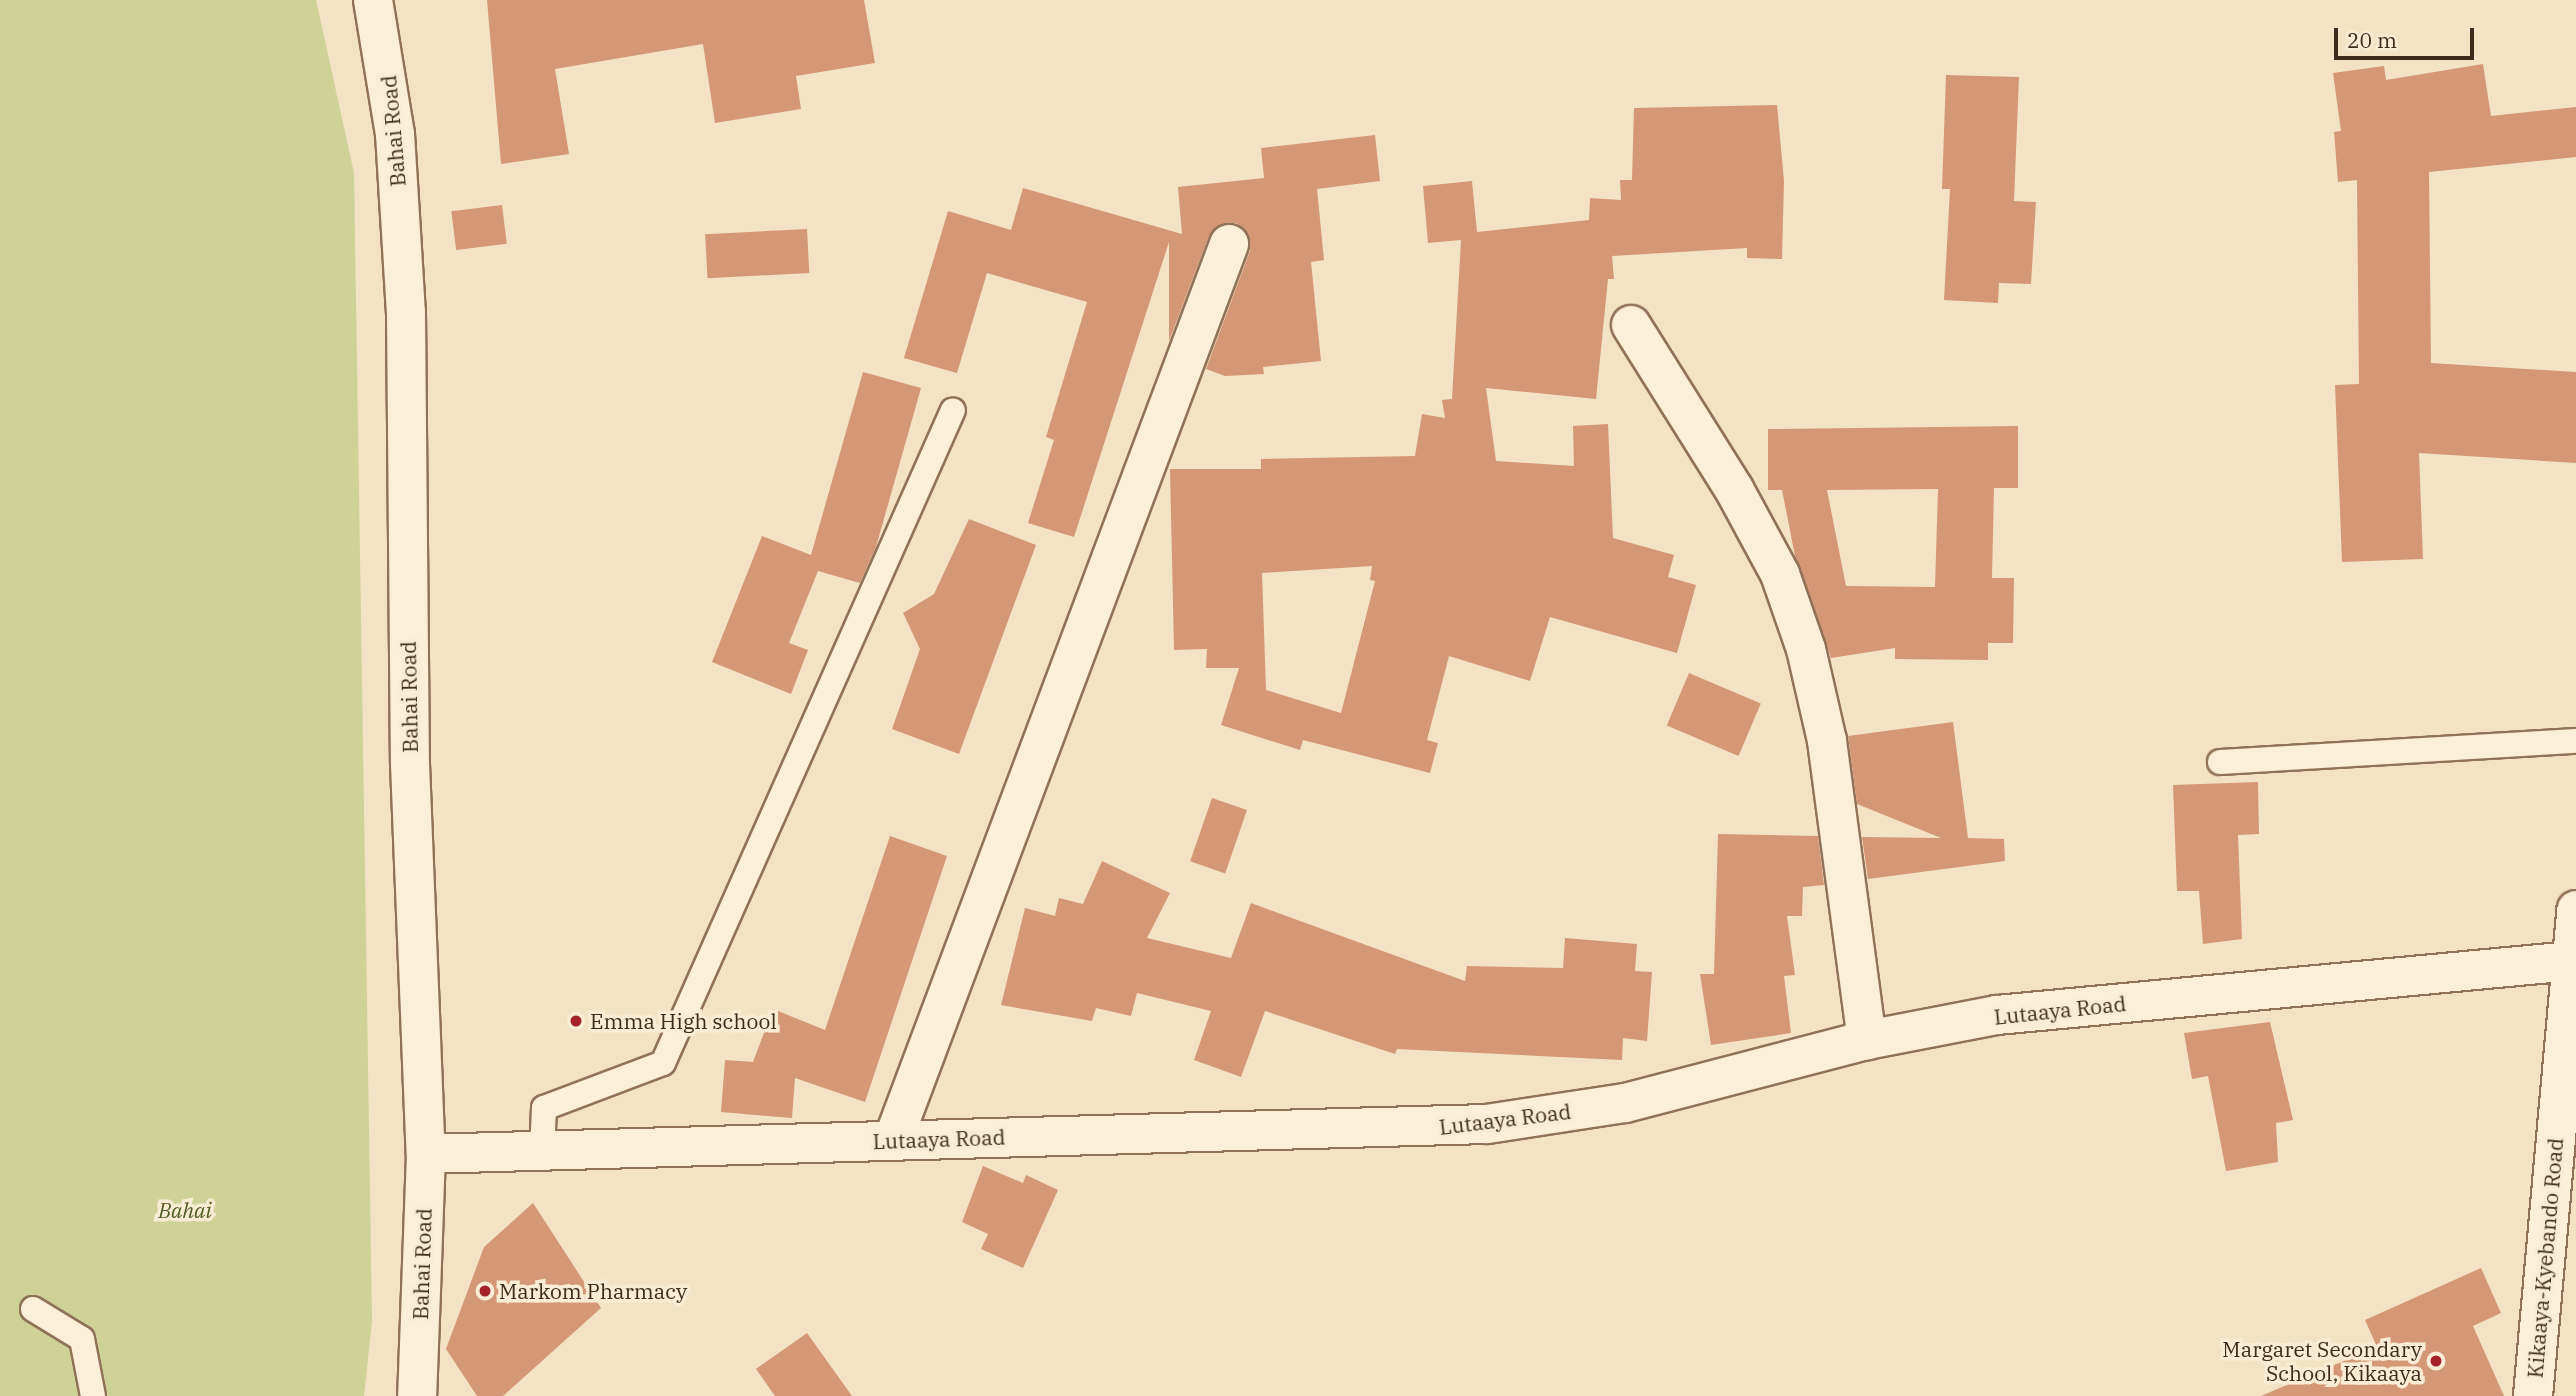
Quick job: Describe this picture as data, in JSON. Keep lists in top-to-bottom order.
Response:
{
  "streets": {
    "street": ["Bahai Road", "Lutaaya Road", "Kikaaya-Kyebando Road"]
  },
  "crossings": [
    ["Bahai Road", "Lutaaya Road"],
    ["Lutaaya Road", "Kikaaya-Kyebando Road"]
  ],
  "parks": ["Bahai"],
  "places": ["Emma High school", "Markom Pharmacy", "Margaret Secondary School, Kikaaya"],
  "scale_bar": "20 m"
}
